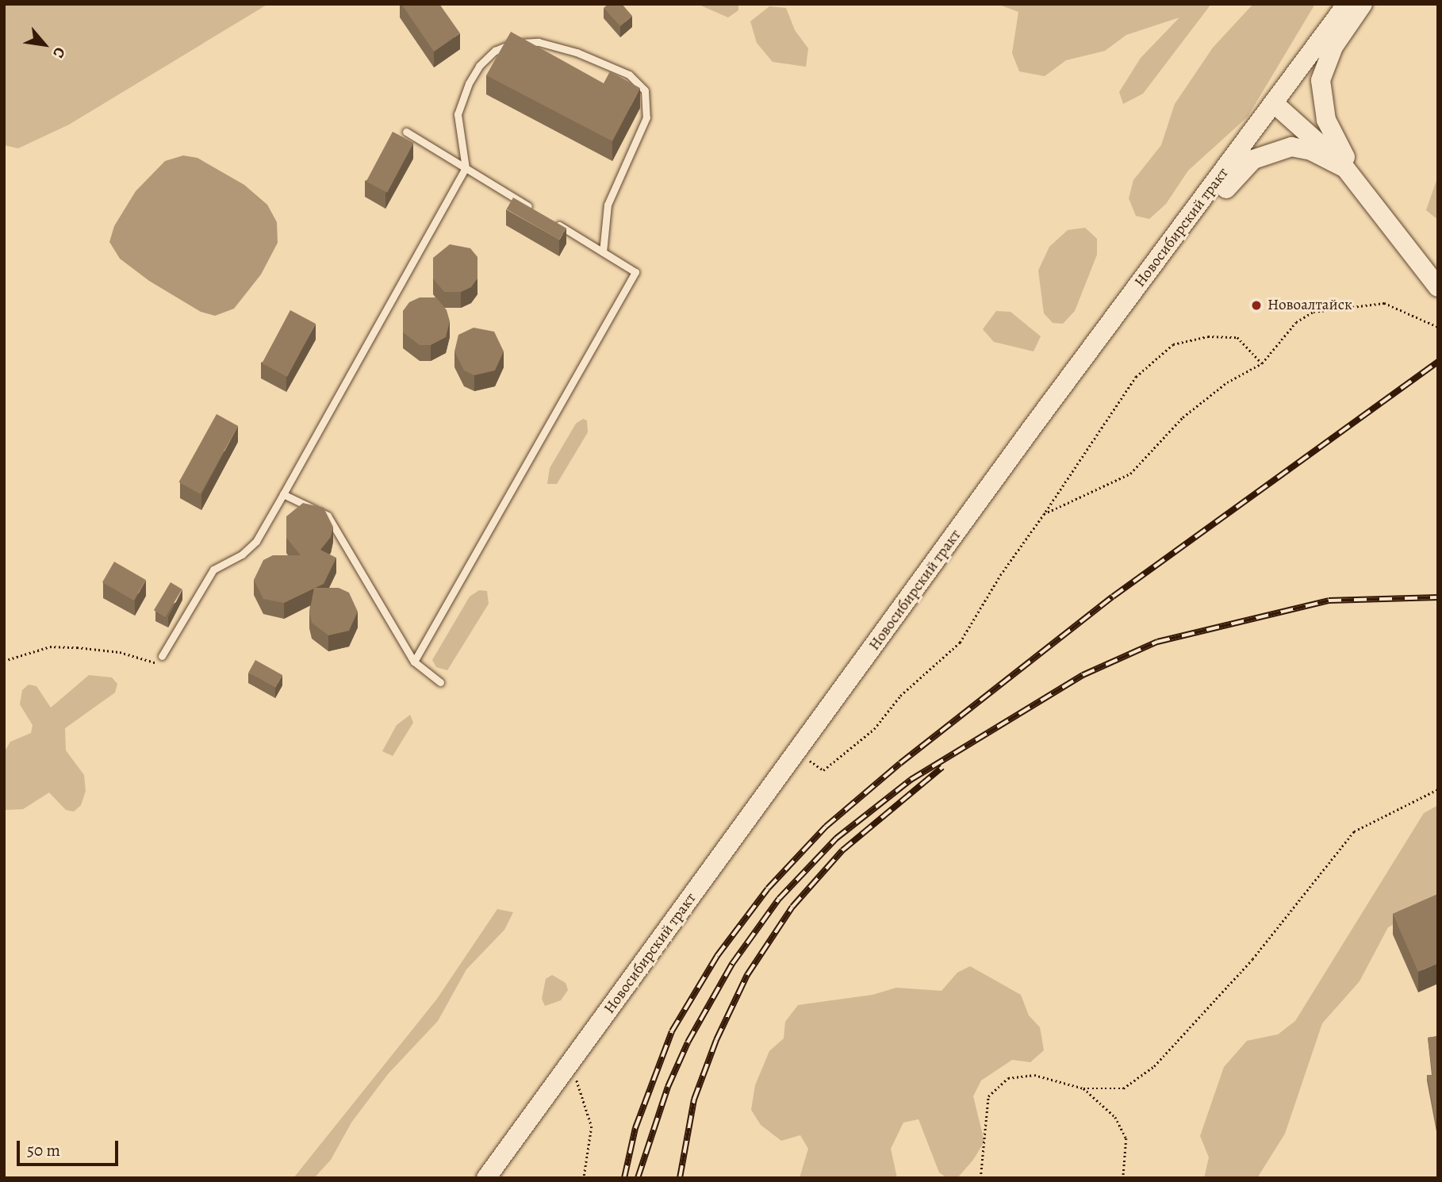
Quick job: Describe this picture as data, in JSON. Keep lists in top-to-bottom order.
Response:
{
  "streets": {
    "main road": ["Новосибирский тракт"]
  },
  "places": ["Новоалтайск"],
  "scale_bar": "50 m",
  "north": "bottom right"
}
